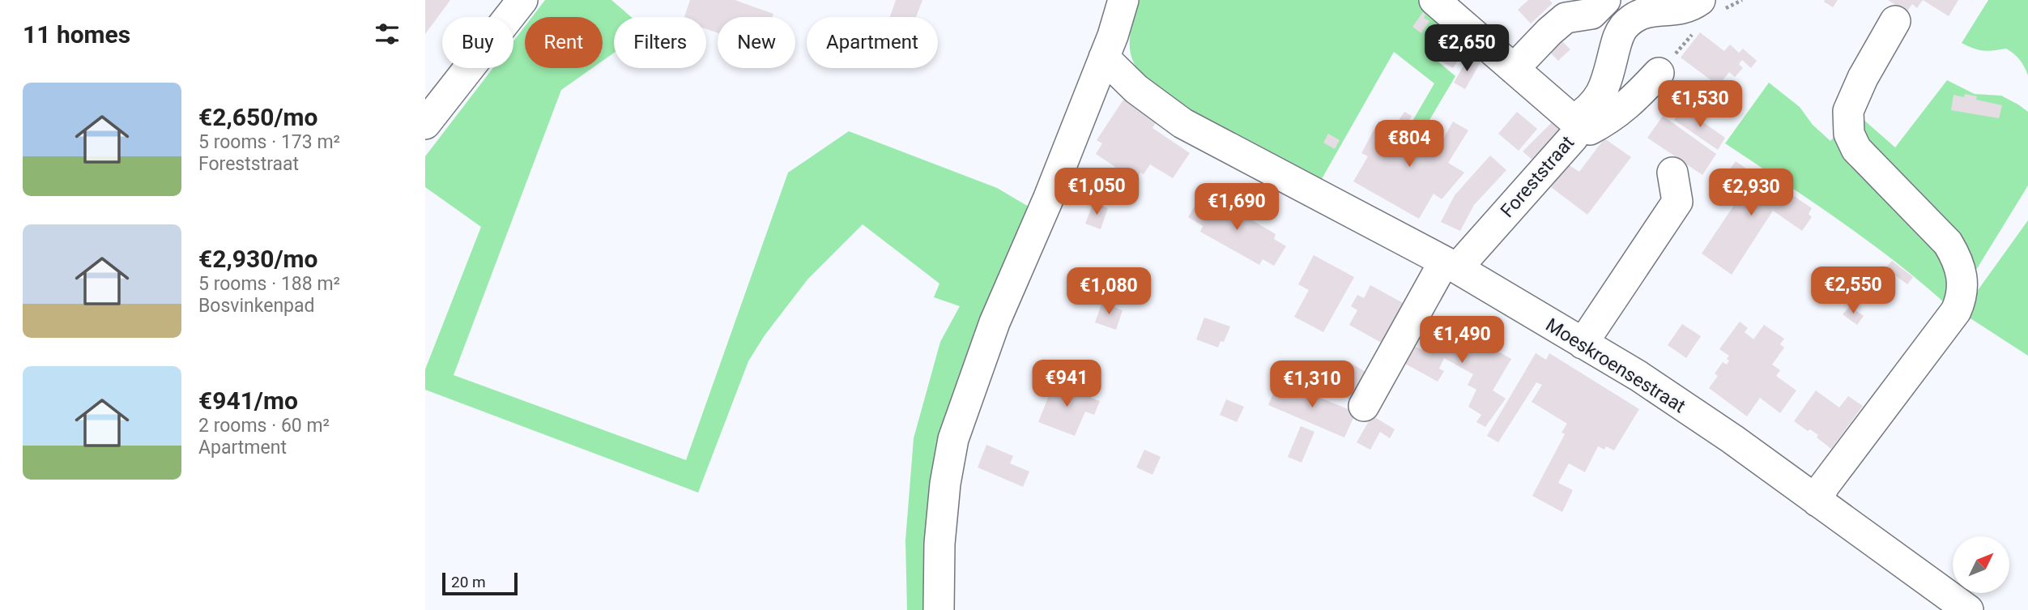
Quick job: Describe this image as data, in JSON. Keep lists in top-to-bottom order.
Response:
{
  "streets": {
    "street": ["Foreststraat", "Moeskroensestraat"]
  },
  "crossings": [
    ["Foreststraat", "Moeskroensestraat"]
  ],
  "scale_bar": "20 m",
  "north": "top right",
  "page": {
    "heading": "11 homes",
    "chip": [
      "Buy",
      "Rent",
      "Filters",
      "New",
      "Apartment"
    ],
    "price": [
      "€2,650",
      "€1,530",
      "€804",
      "€1,050",
      "€2,930",
      "€1,690",
      "€2,550",
      "€1,080",
      "€1,490",
      "€941",
      "€1,310"
    ],
    "list": [
      {
        "name": "€2,650/mo",
        "note": "5 rooms · 173 m² · Foreststraat"
      },
      {
        "name": "€2,930/mo",
        "note": "5 rooms · 188 m² · Bosvinkenpad"
      },
      {
        "name": "€941/mo",
        "note": "2 rooms · 60 m² · Apartment"
      }
    ],
    "scale": "20 m"
  }
}
